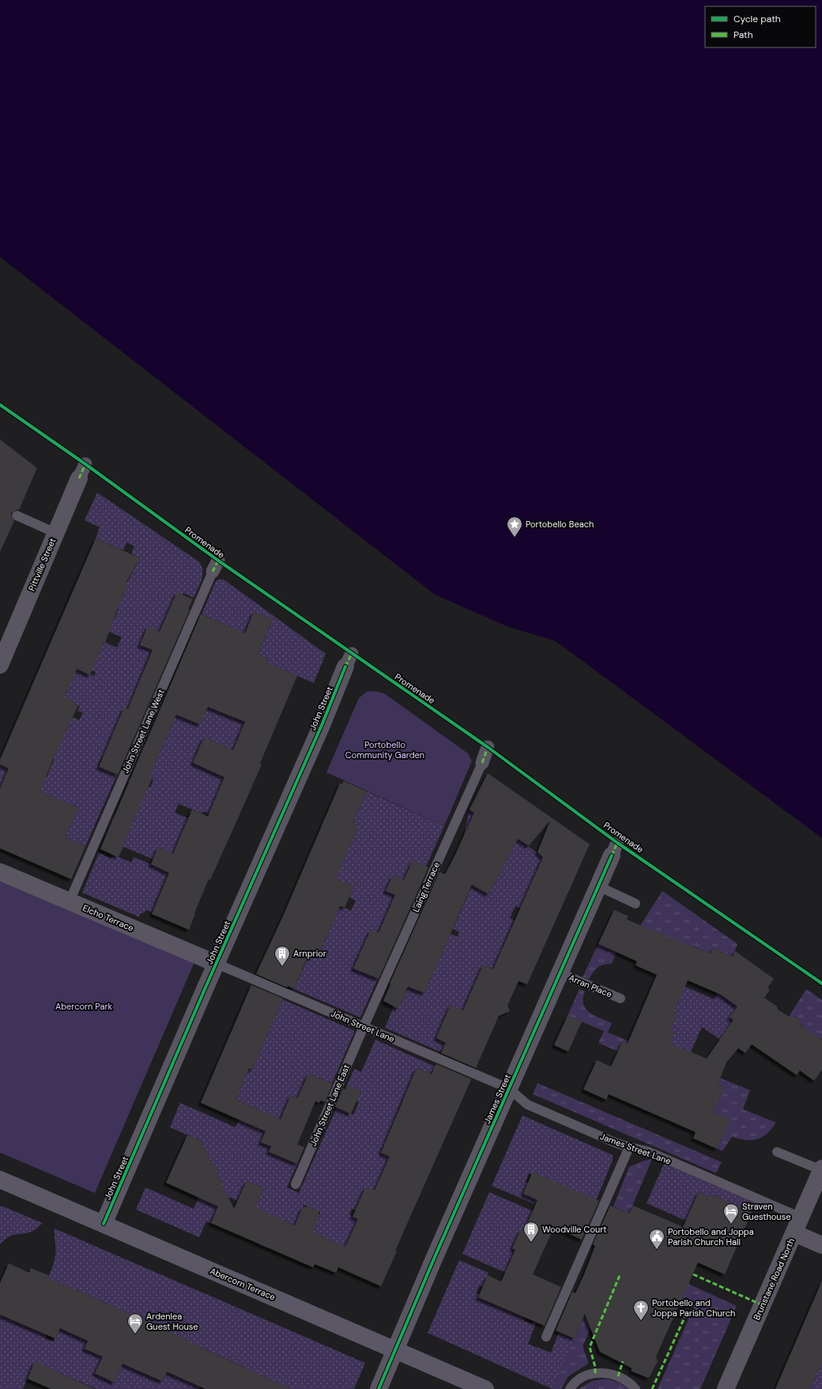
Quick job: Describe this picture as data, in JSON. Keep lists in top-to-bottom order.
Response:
{
  "streets": {
    "main road": ["Abercorn Terrace"],
    "street": [
      "Pittville Street",
      "John Street",
      "Laing Terrace",
      "Elcho Terrace",
      "James Street",
      "Brunstane Road North"
    ],
    "lane": [
      "John Street Lane West",
      "Arran Place",
      "John Street Lane",
      "John Street Lane East",
      "James Street Lane"
    ],
    "cycle path": ["Promenade"]
  },
  "crossings": [
    ["John Street", "Elcho Terrace"],
    ["John Street", "John Street Lane"],
    ["John Street", "Abercorn Terrace"],
    ["John Street Lane West", "Elcho Terrace"],
    ["Laing Terrace", "John Street Lane"],
    ["Laing Terrace", "John Street Lane East"],
    ["Elcho Terrace", "John Street Lane"],
    ["Arran Place", "James Street"],
    ["John Street Lane", "James Street"],
    ["John Street Lane", "John Street Lane East"],
    ["John Street Lane", "James Street Lane"],
    ["James Street", "James Street Lane"],
    ["James Street", "Abercorn Terrace"],
    ["James Street Lane", "Brunstane Road North"]
  ],
  "parks": ["Portobello Community Garden", "Abercorn Park"],
  "places": {
    "place": ["Portobello Beach"],
    "building": ["Arnprior", "Woodville Court"],
    "hotel": ["Straven Guesthouse", "Ardenlea Guest House"],
    "public building": ["Portobello and Joppa Parish Church Hall"],
    "church": ["Portobello and Joppa Parish Church"]
  },
  "legend": ["Cycle path", "Path"]
}
